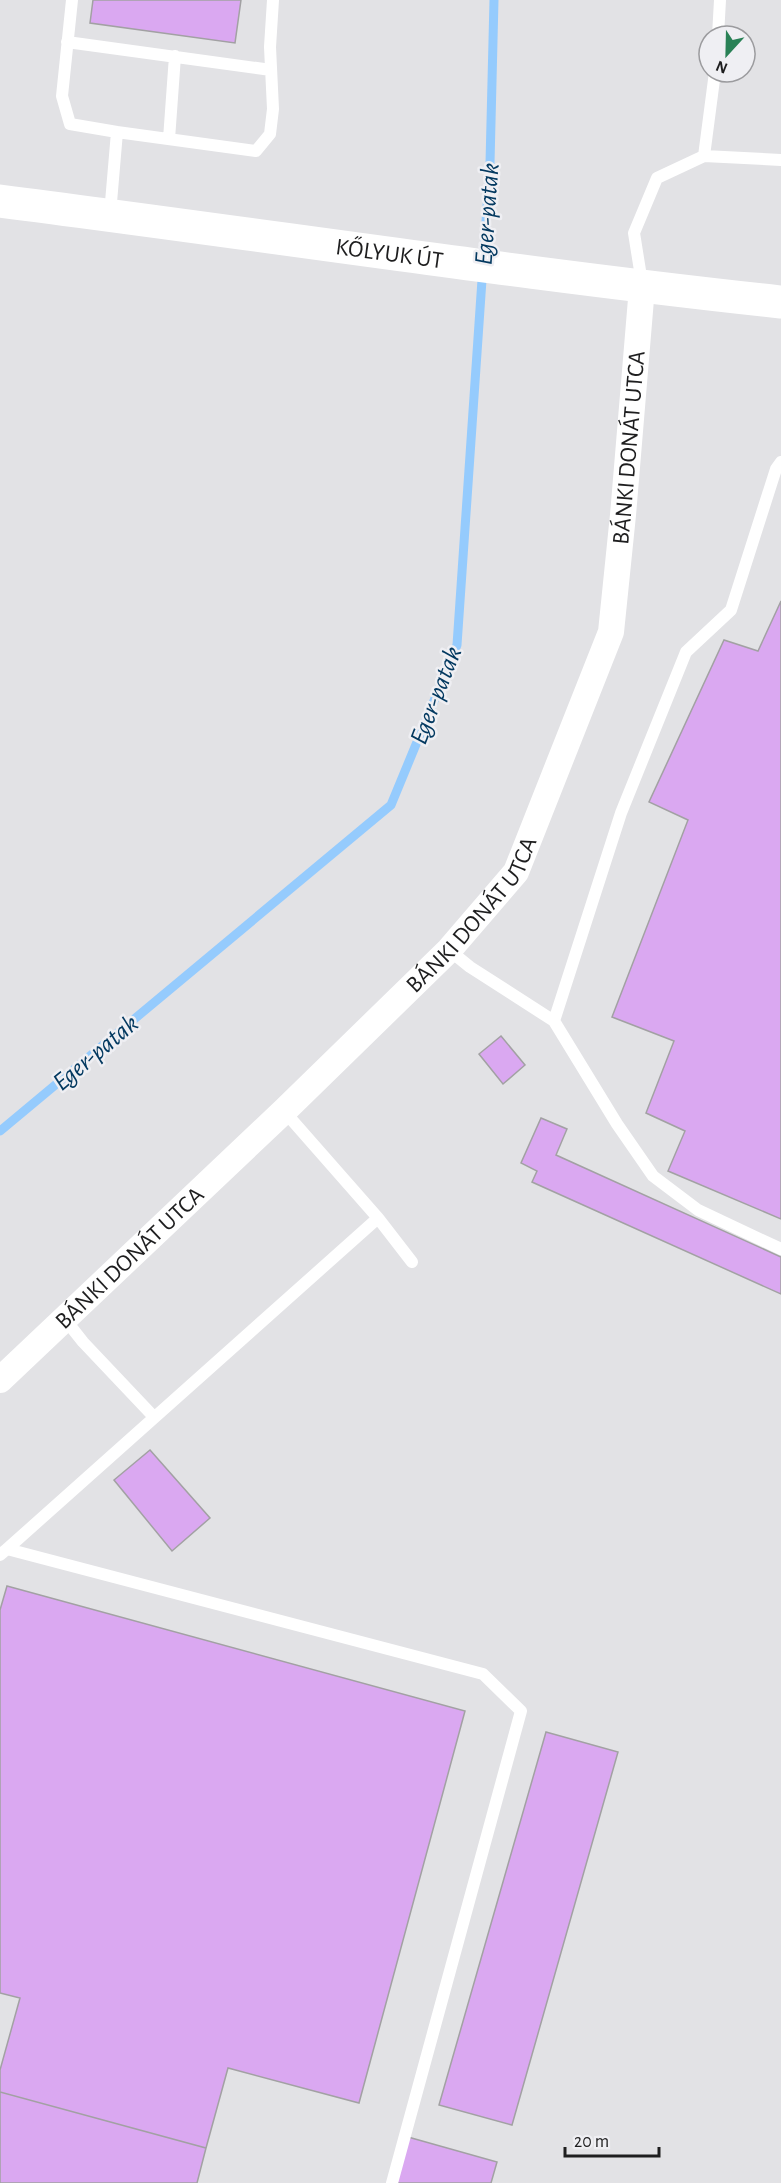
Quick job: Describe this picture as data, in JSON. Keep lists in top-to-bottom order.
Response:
{
  "streets": {
    "main road": ["KŐLYUK ÚT"],
    "street": ["BÁNKI DONÁT UTCA"]
  },
  "crossings": [
    ["KŐLYUK ÚT", "BÁNKI DONÁT UTCA"]
  ],
  "water": ["Eger-patak"],
  "scale_bar": "20 m",
  "north": "bottom"
}
